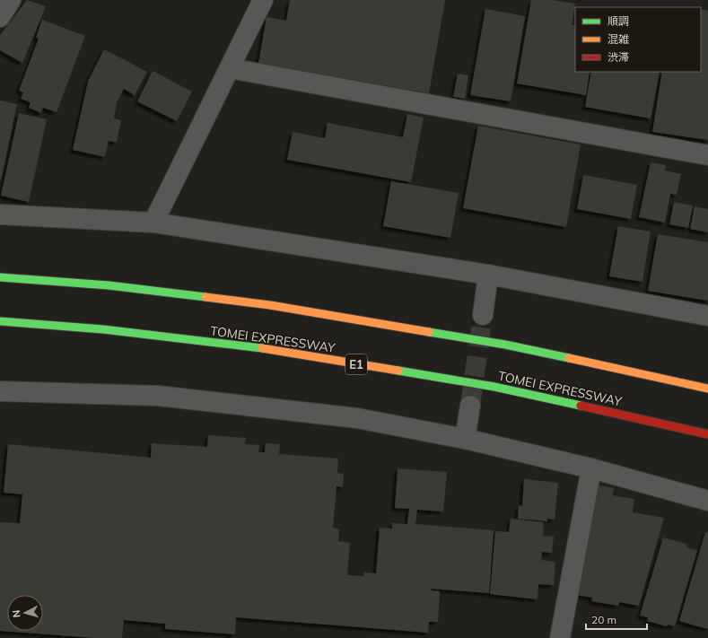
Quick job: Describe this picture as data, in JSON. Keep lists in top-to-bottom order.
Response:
{
  "streets": {
    "highway": ["TOMEI EXPRESSWAY", "E1"]
  },
  "legend": ["順調", "混雑", "渋滞"],
  "scale_bar": "20 m",
  "north": "left"
}
